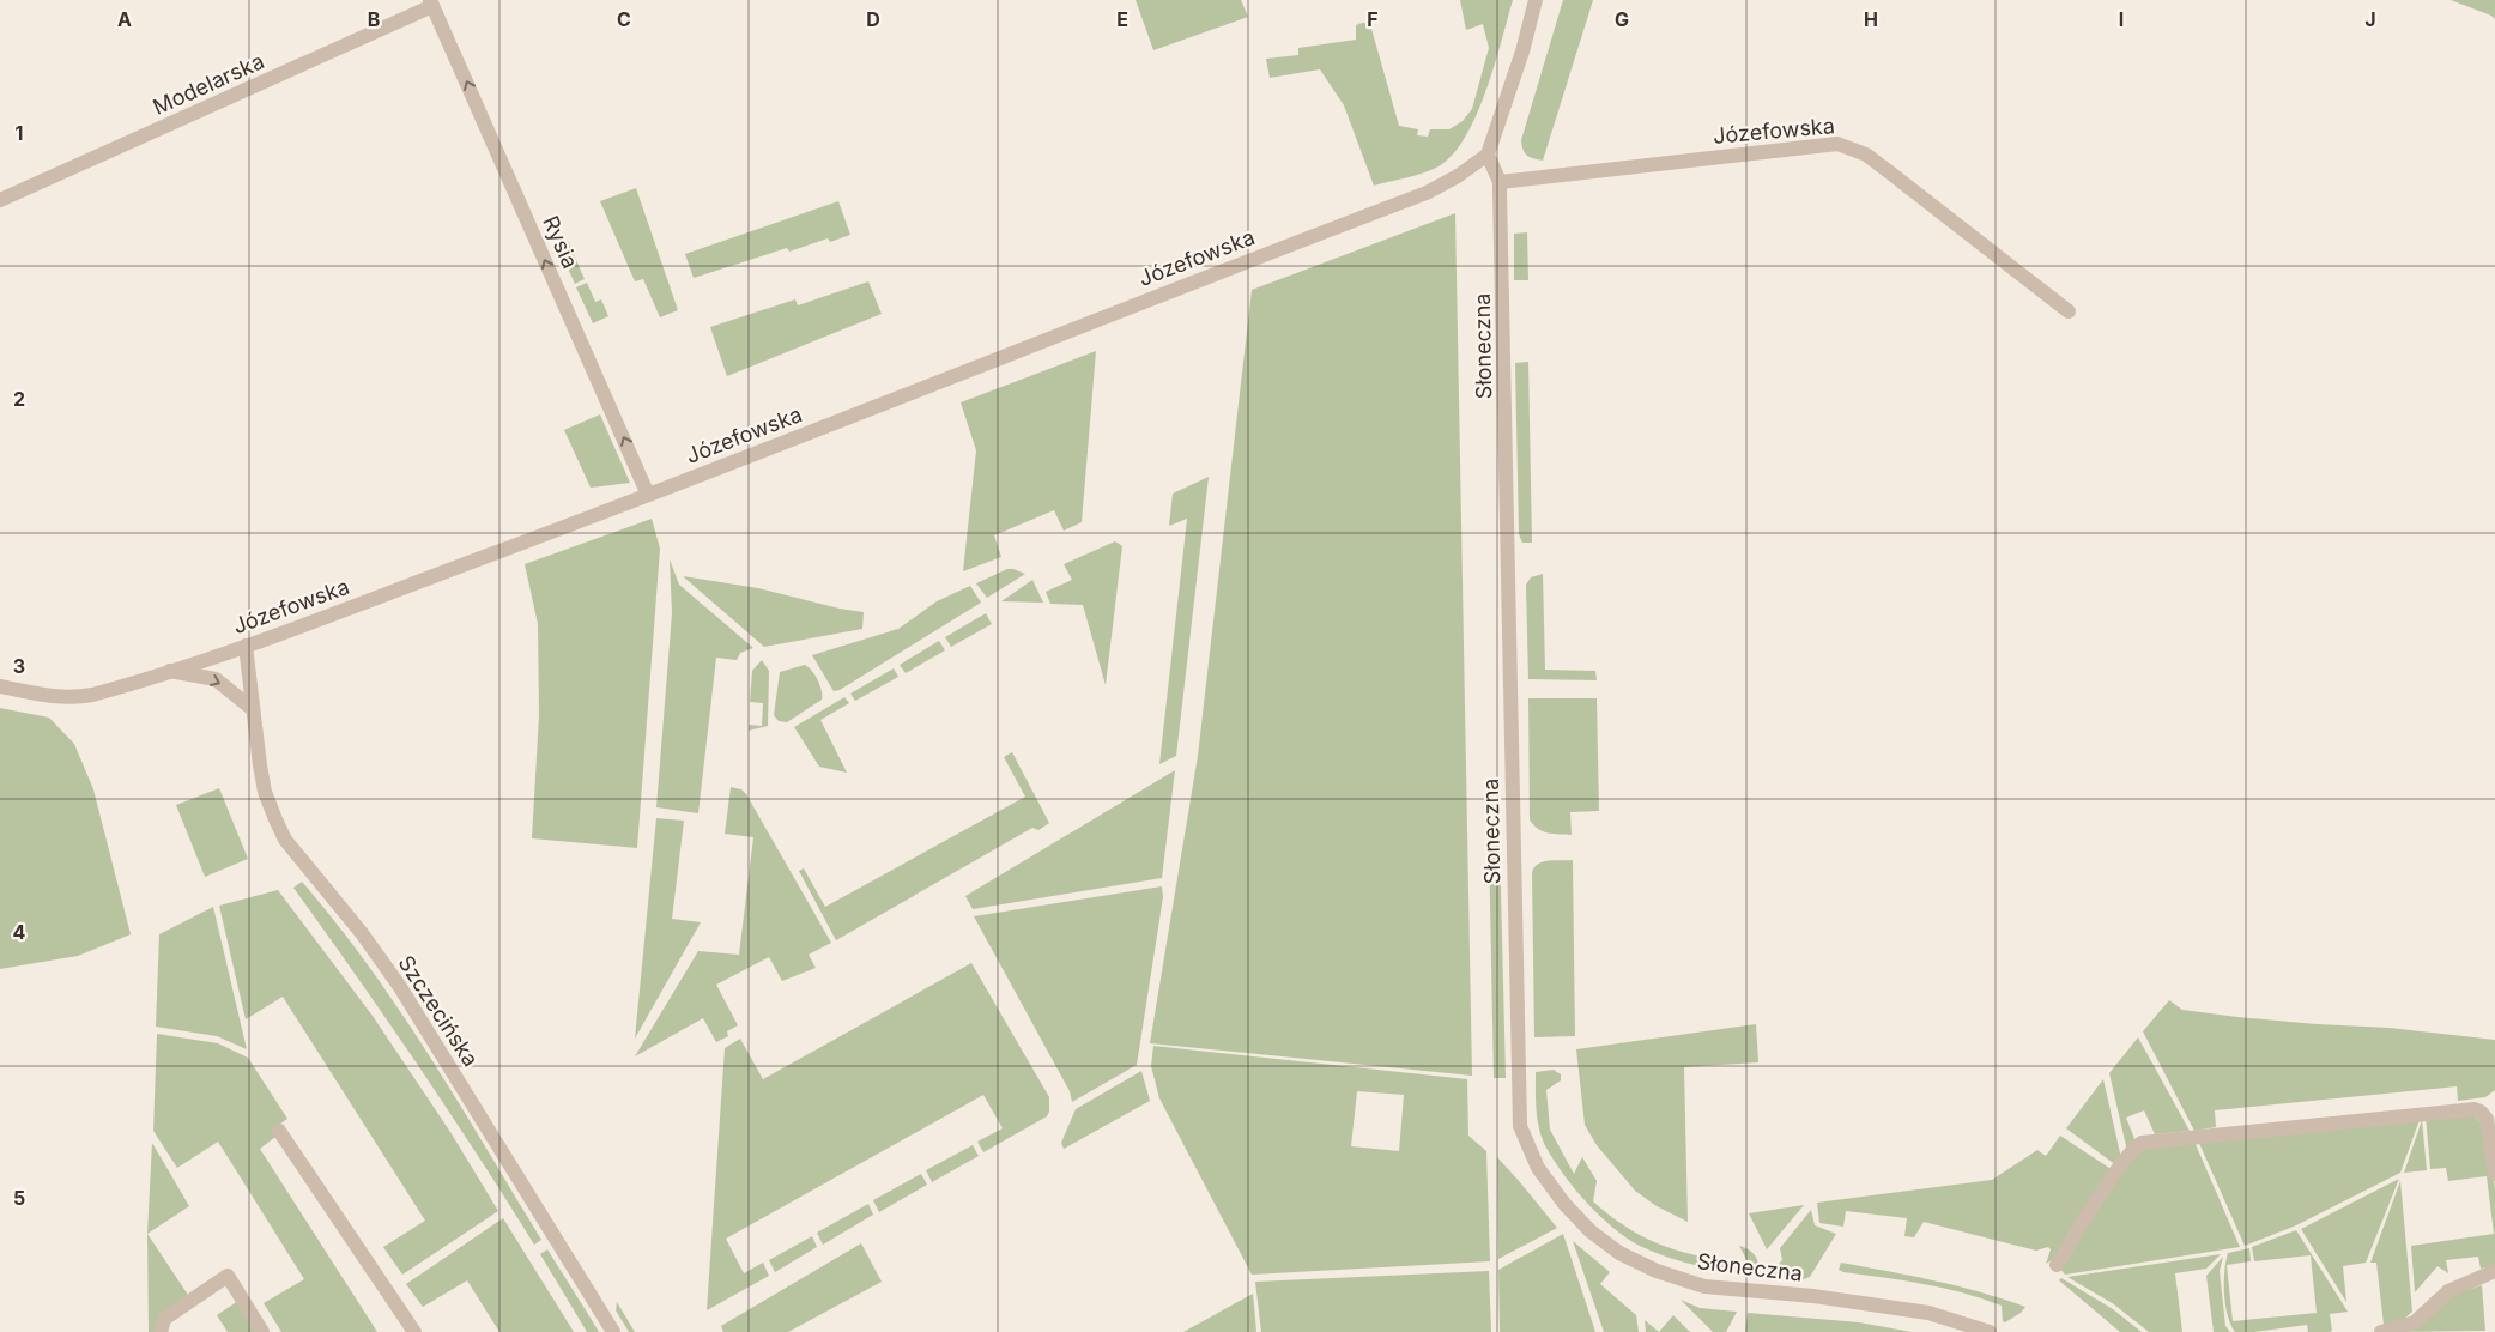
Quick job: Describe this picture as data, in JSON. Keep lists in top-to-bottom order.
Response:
{
  "streets": {
    "street": [
      "Modelarska",
      "Józefowska",
      "Rysia",
      "Słoneczna",
      "Szczecińska"
    ]
  },
  "crossings": [
    ["Modelarska", "Rysia"],
    ["Józefowska", "Rysia"],
    ["Józefowska", "Słoneczna"],
    ["Józefowska", "Szczecińska"]
  ],
  "one_way": ["Rysia"],
  "grid": {
    "columns": [
      "A",
      "B",
      "C",
      "D",
      "E",
      "F",
      "G",
      "H",
      "I",
      "J"
    ],
    "rows": [
      "1",
      "2",
      "3",
      "4",
      "5"
    ]
  }
}
